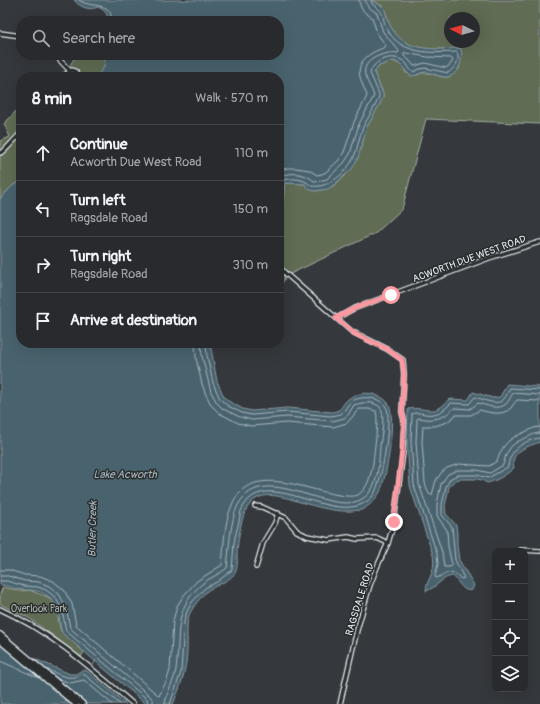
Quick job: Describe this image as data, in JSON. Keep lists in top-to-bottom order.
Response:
{
  "streets": {
    "street": ["ACWORTH DUE WEST ROAD", "RAGSDALE ROAD"]
  },
  "crossings": [
    ["ACWORTH DUE WEST ROAD", "RAGSDALE ROAD"]
  ],
  "water": ["Lake Acworth", "Butler Creek"],
  "parks": ["Overlook Park"],
  "north": "left",
  "page": {
    "search": "Search here",
    "heading": ["8 min", "Walk · 570 m"],
    "list": [
      ["Continue", "Acworth Due West Road", "110 m"],
      ["Turn left", "Ragsdale Road", "150 m"],
      ["Turn right", "Ragsdale Road", "310 m"],
      "Arrive at destination"
    ],
    "map_buttons": ["+", "−"]
  }
}
